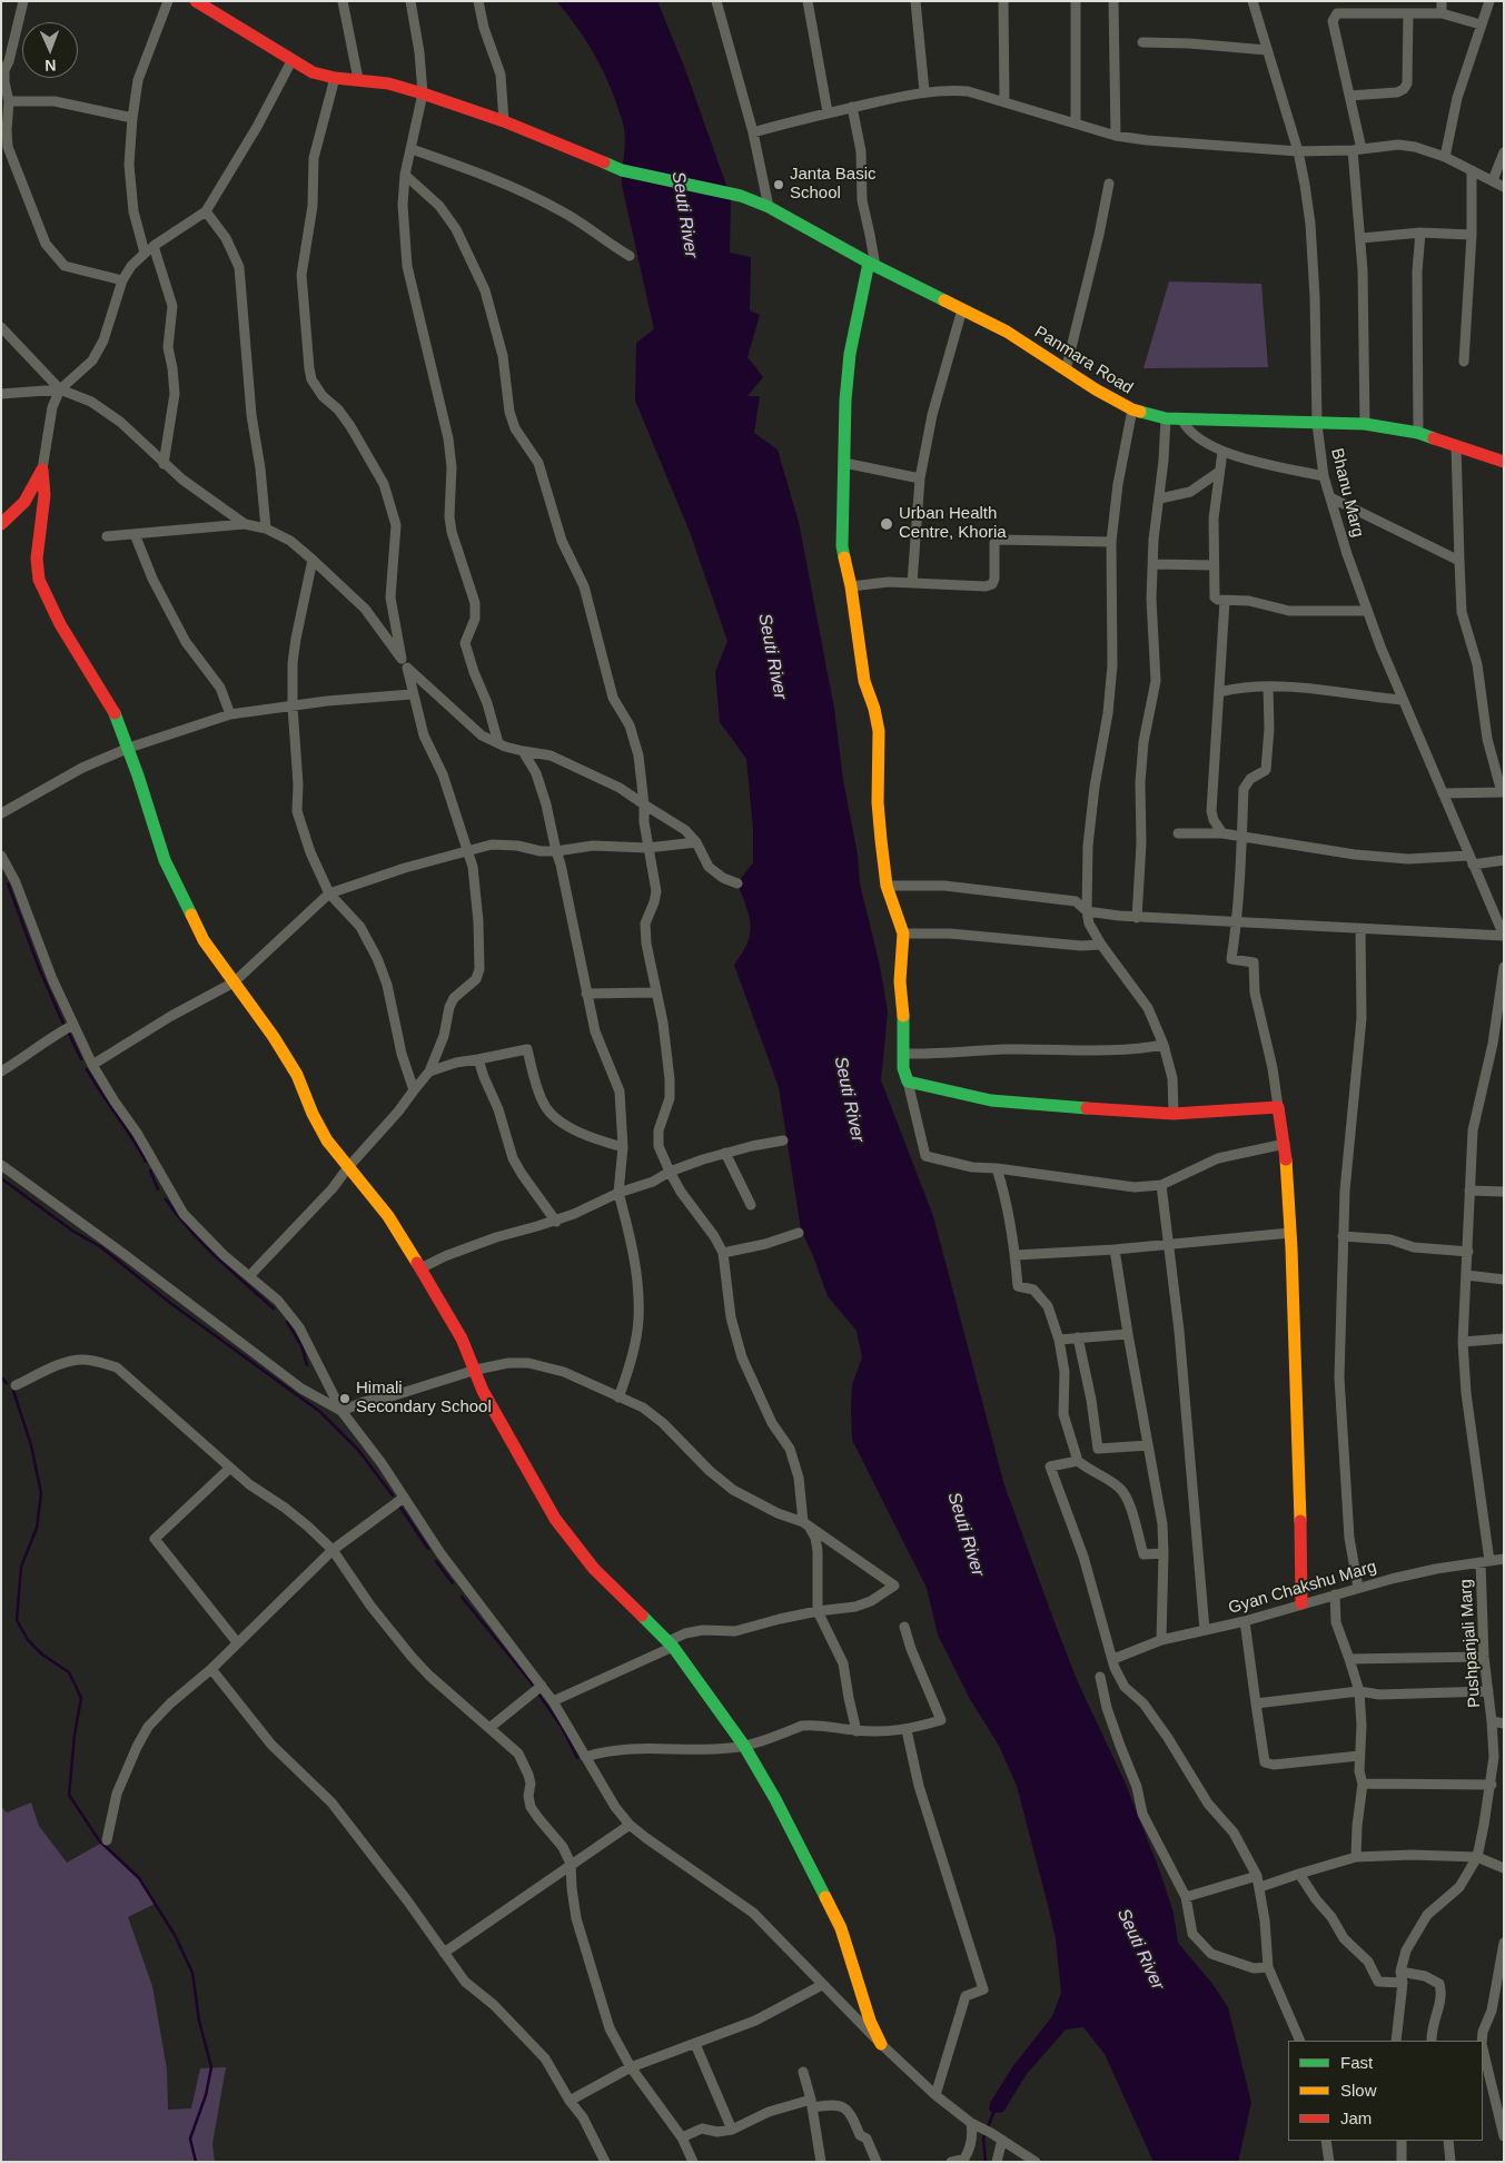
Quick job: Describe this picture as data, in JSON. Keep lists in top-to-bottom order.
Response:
{
  "streets": {
    "street": [
      "Panmara Road",
      "Bhanu Marg",
      "Gyan Chakshu Marg",
      "Pushpanjali Marg"
    ]
  },
  "crossings": [
    ["Panmara Road", "Bhanu Marg"],
    ["Gyan Chakshu Marg", "Pushpanjali Marg"]
  ],
  "water": ["Seuti River"],
  "places": ["Janta Basic School", "Urban Health Centre, Khoria", "Himali Secondary School"],
  "legend": ["Fast", "Slow", "Jam"],
  "north": "bottom"
}
